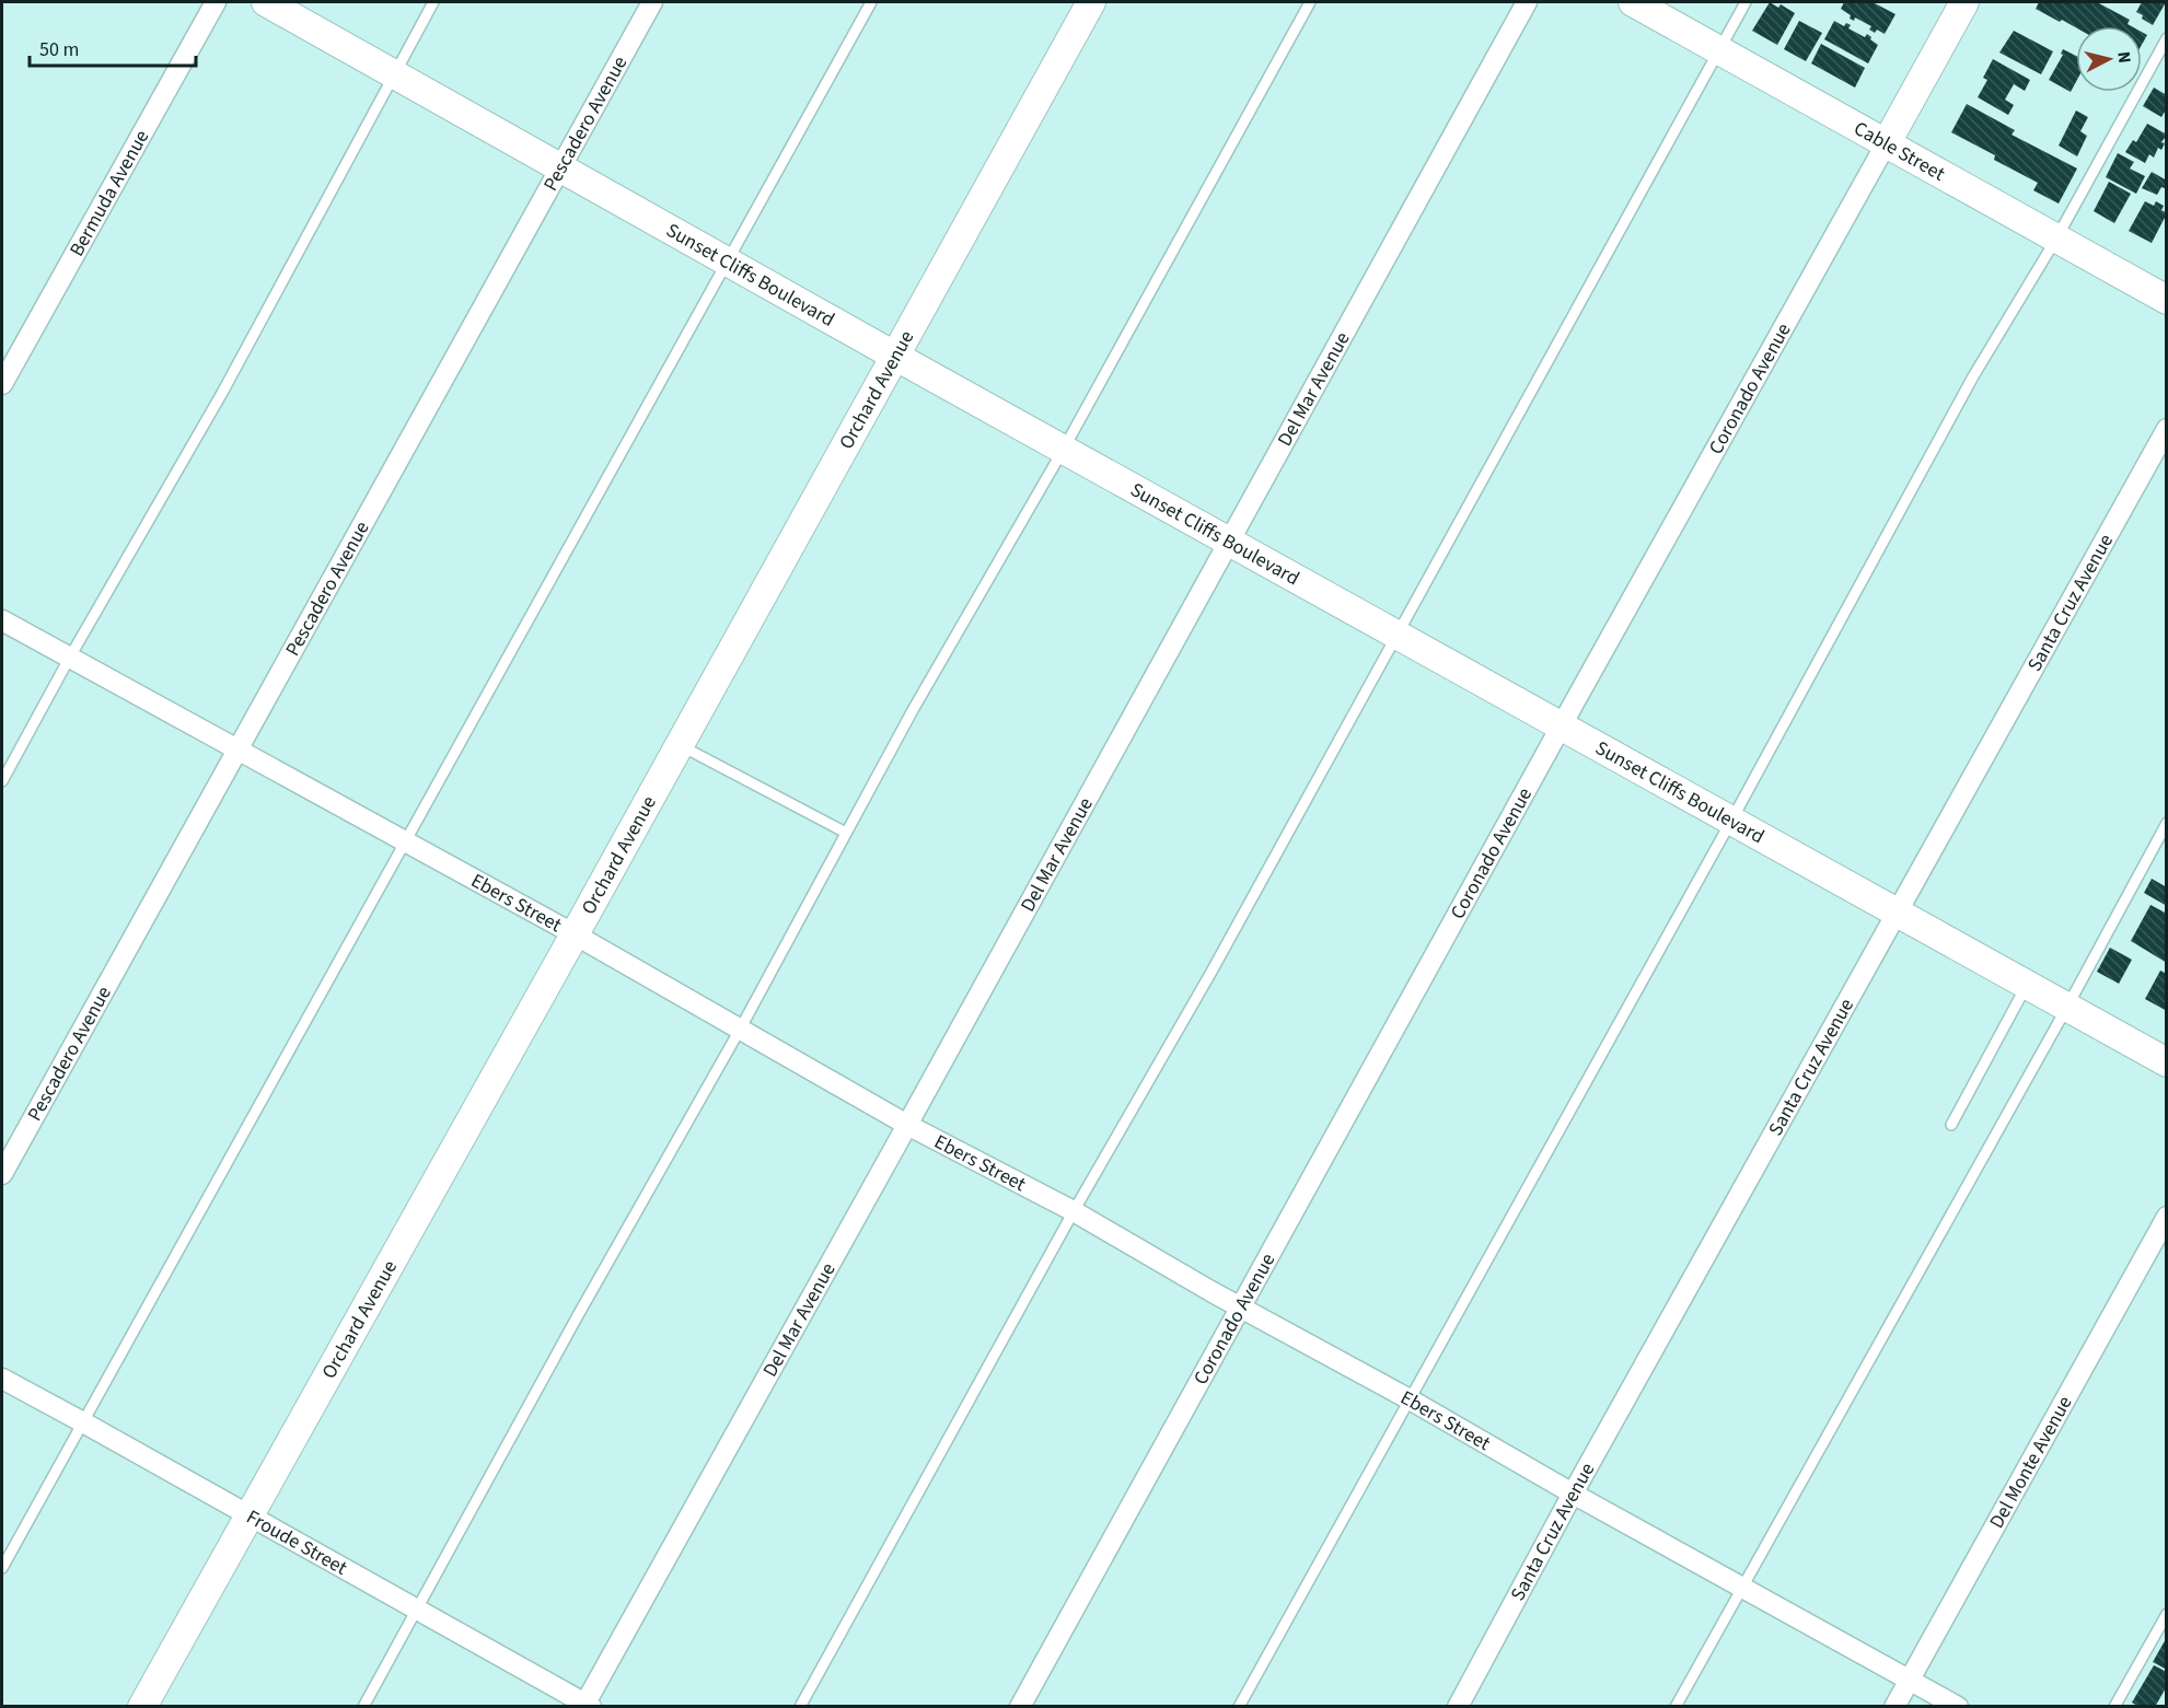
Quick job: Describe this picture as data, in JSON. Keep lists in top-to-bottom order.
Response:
{
  "streets": {
    "street": [
      "Pescadero Avenue",
      "Cable Street",
      "Bermuda Avenue",
      "Sunset Cliffs Boulevard",
      "Del Mar Avenue",
      "Coronado Avenue",
      "Orchard Avenue",
      "Santa Cruz Avenue",
      "Ebers Street",
      "Del Monte Avenue",
      "Froude Street"
    ]
  },
  "crossings": [
    ["Pescadero Avenue", "Sunset Cliffs Boulevard"],
    ["Pescadero Avenue", "Ebers Street"],
    ["Cable Street", "Coronado Avenue"],
    ["Sunset Cliffs Boulevard", "Del Mar Avenue"],
    ["Sunset Cliffs Boulevard", "Coronado Avenue"],
    ["Sunset Cliffs Boulevard", "Orchard Avenue"],
    ["Sunset Cliffs Boulevard", "Santa Cruz Avenue"],
    ["Del Mar Avenue", "Ebers Street"],
    ["Del Mar Avenue", "Froude Street"],
    ["Coronado Avenue", "Ebers Street"],
    ["Orchard Avenue", "Ebers Street"],
    ["Orchard Avenue", "Froude Street"],
    ["Santa Cruz Avenue", "Ebers Street"],
    ["Ebers Street", "Del Monte Avenue"]
  ],
  "scale_bar": "50 m",
  "north": "right"
}
